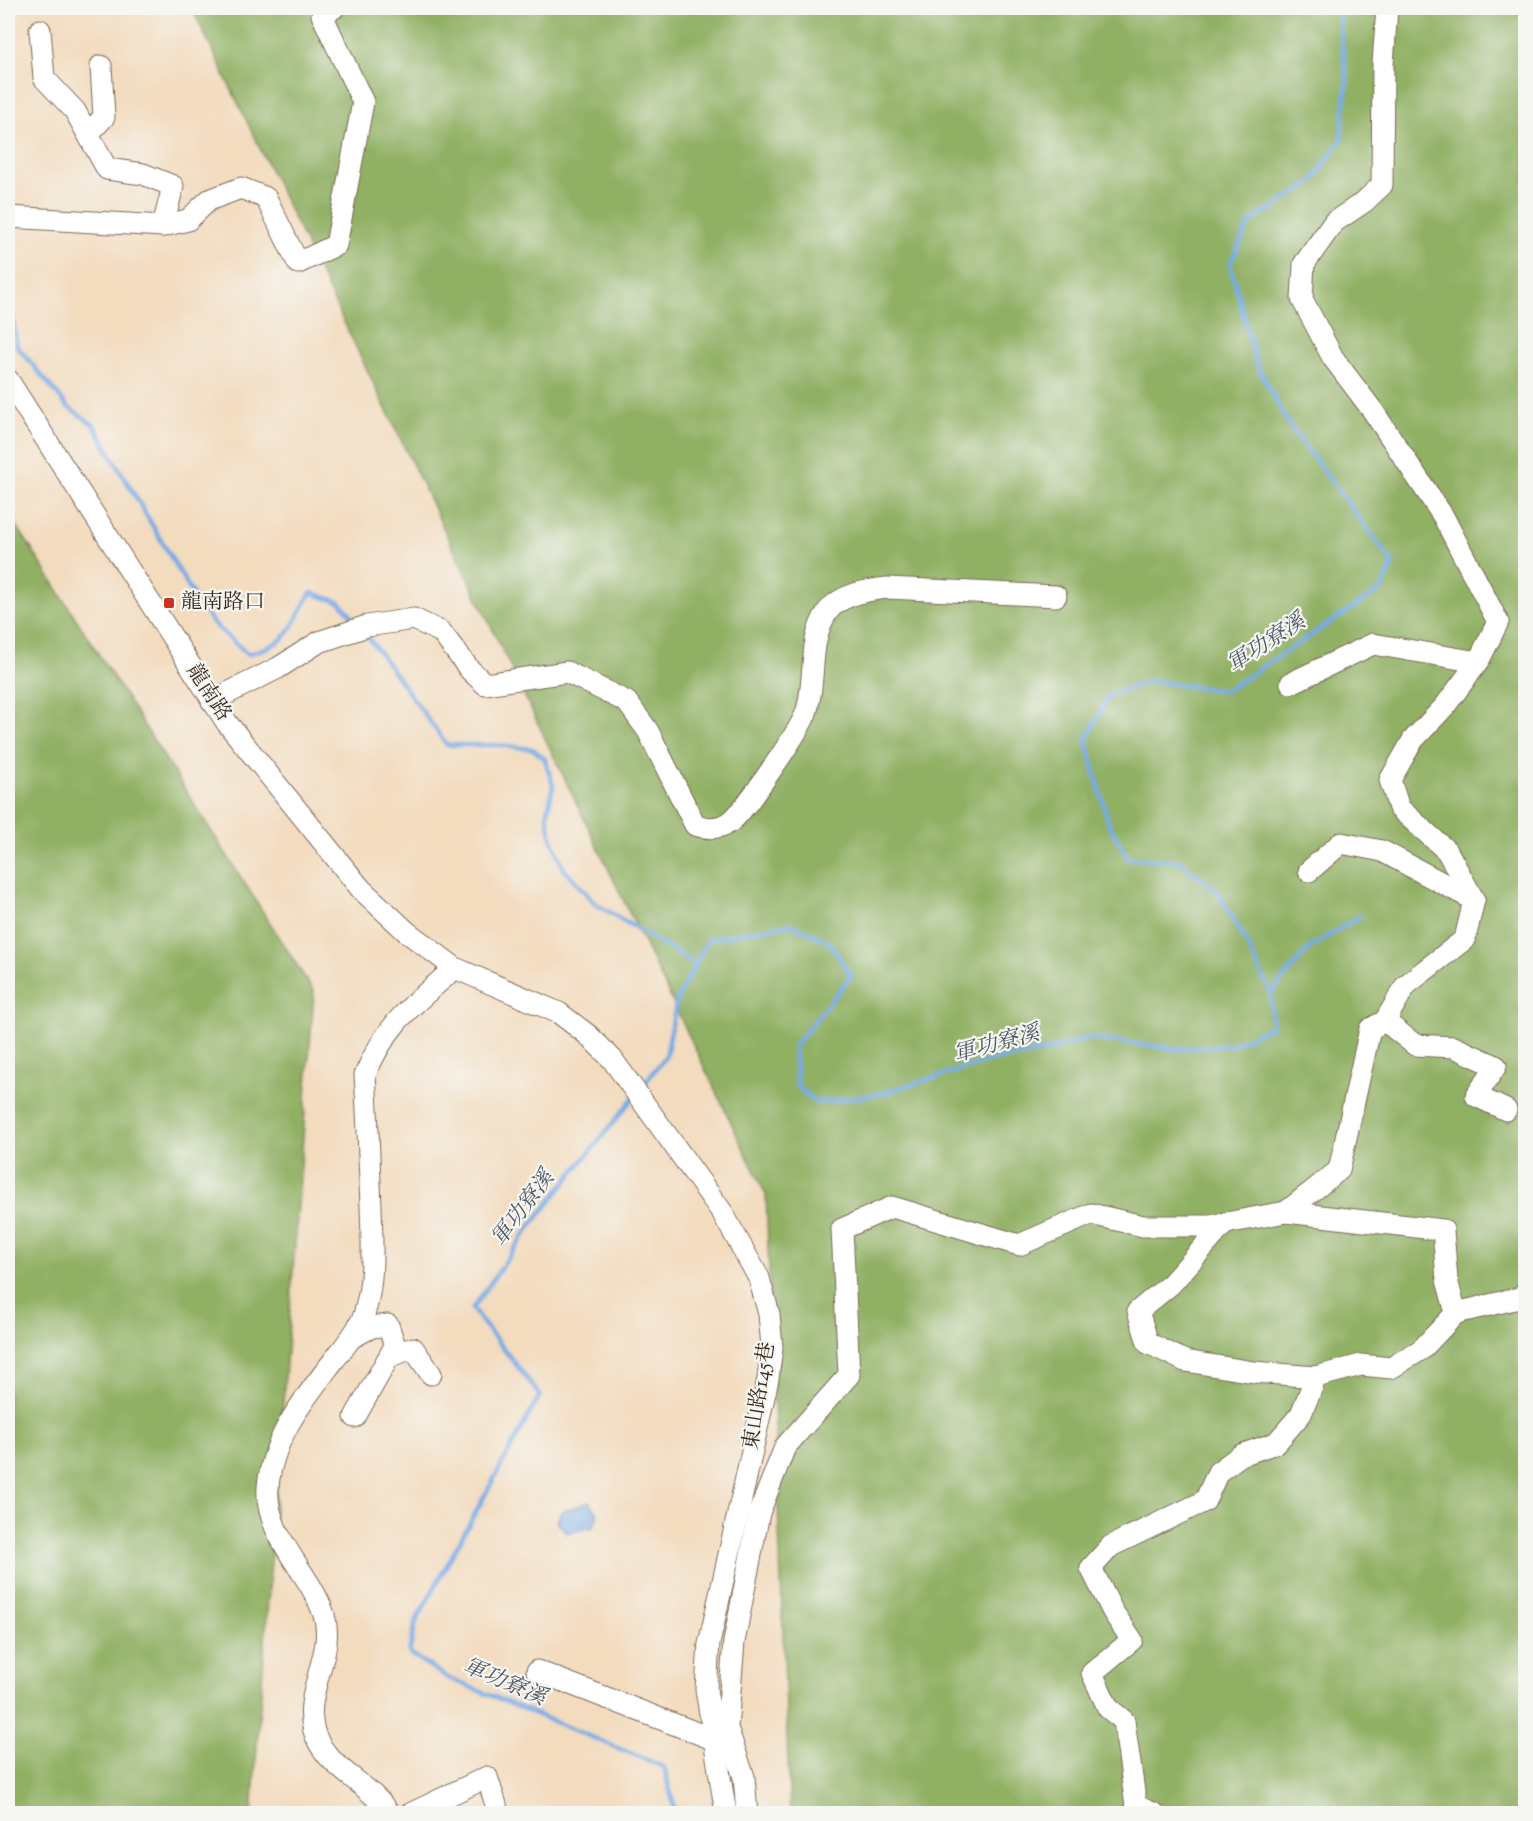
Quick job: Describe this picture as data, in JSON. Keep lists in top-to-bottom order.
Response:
{
  "streets": {
    "street": ["龍南路", "東山路145巷"]
  },
  "crossings": [
    ["龍南路", "東山路145巷"]
  ],
  "water": ["軍功寮溪"],
  "places": {
    "transit": ["龍南路口"]
  }
}
